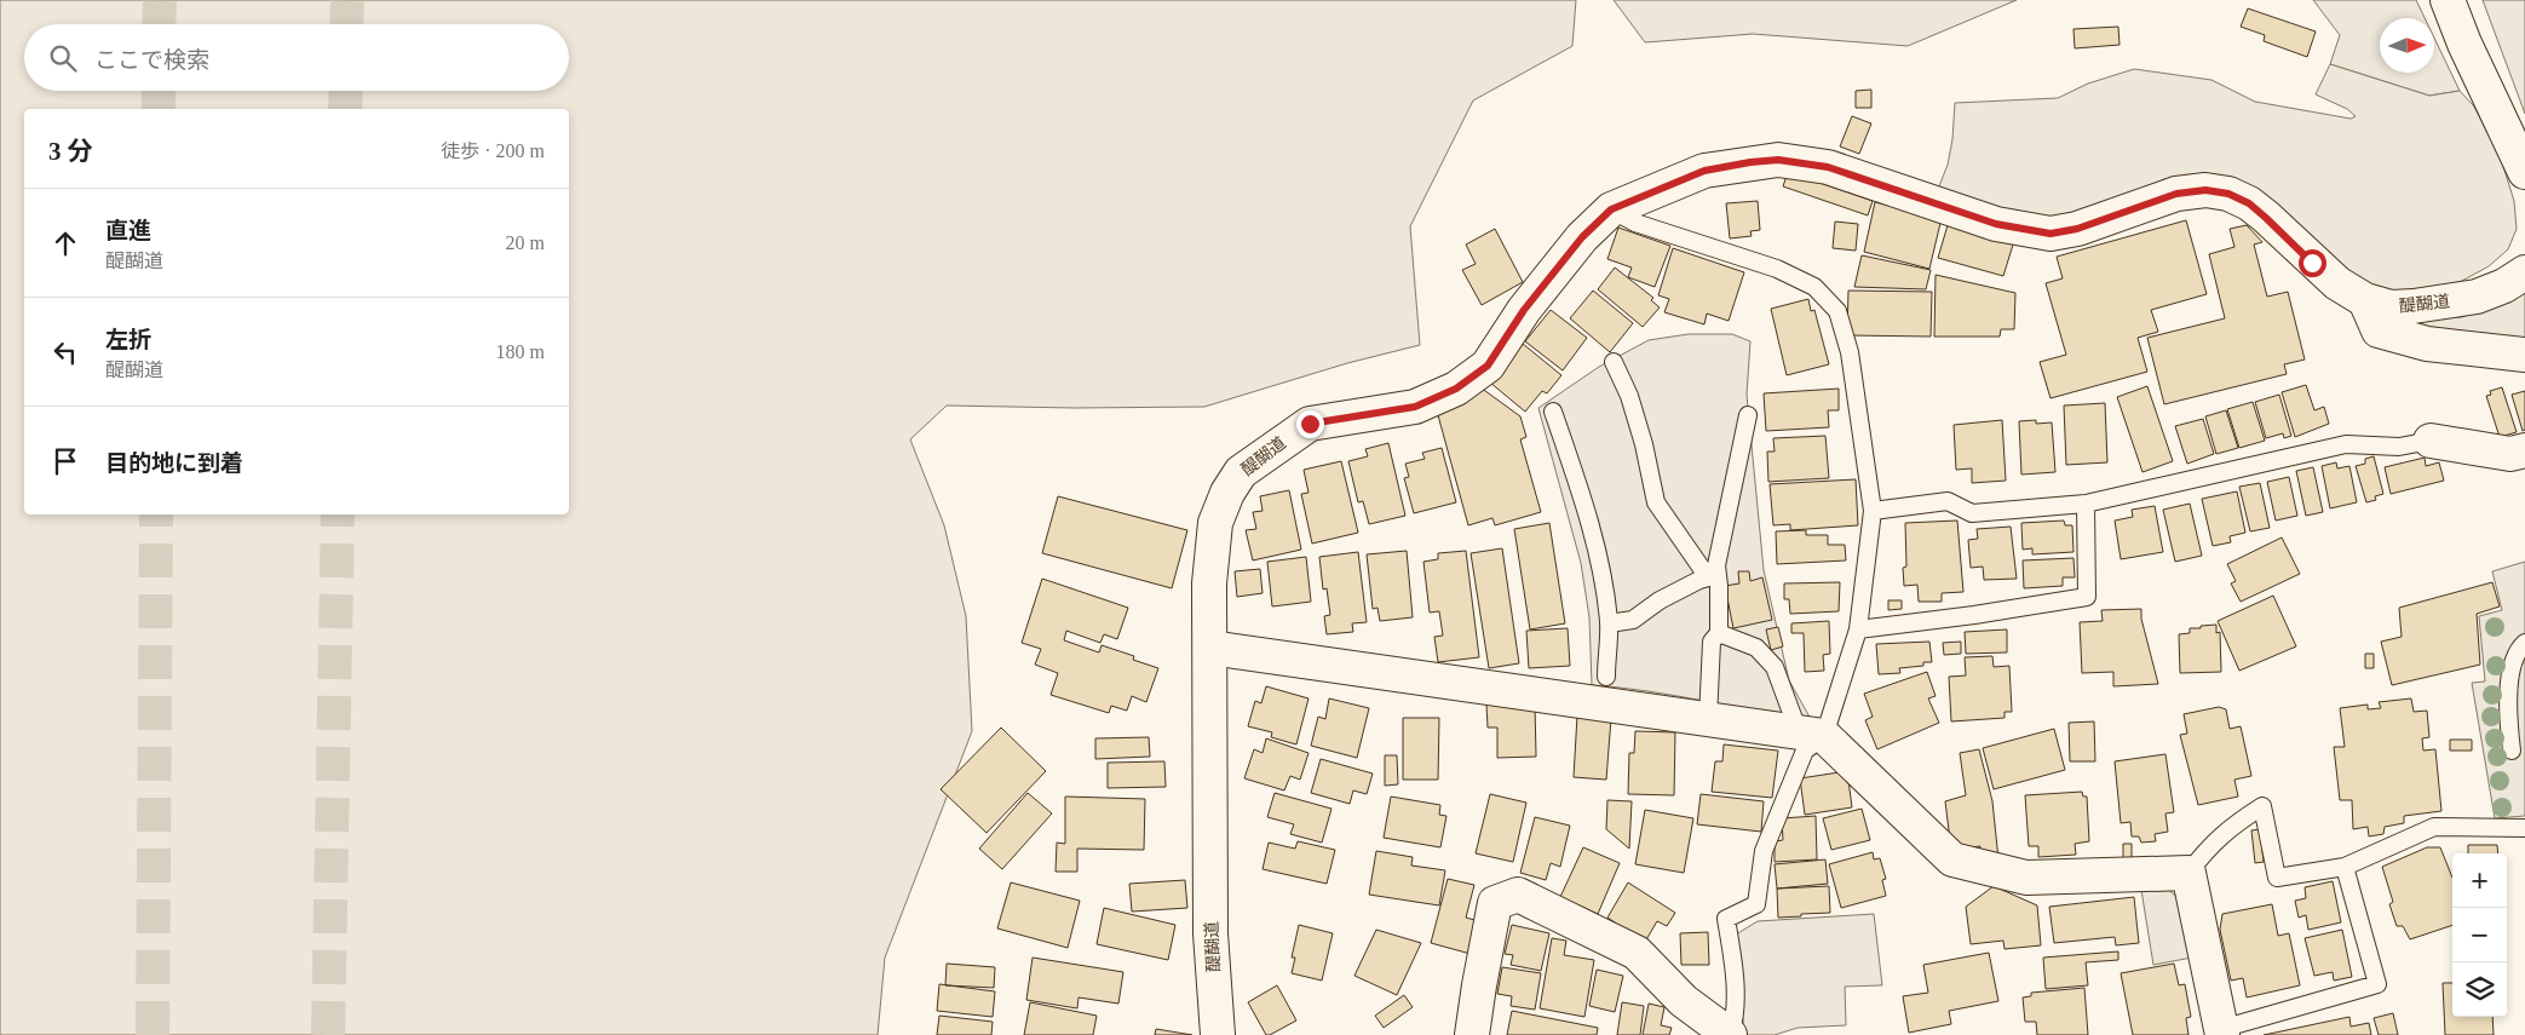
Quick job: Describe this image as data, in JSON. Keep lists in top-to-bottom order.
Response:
{
  "streets": {
    "main road": ["醍醐道"]
  },
  "north": "right",
  "page": {
    "search": "ここで検索",
    "heading": ["3 分", "徒歩 · 200 m"],
    "list": [
      ["直進", "醍醐道", "20 m"],
      ["左折", "醍醐道", "180 m"],
      "目的地に到着"
    ],
    "map_buttons": ["+", "−"]
  }
}
